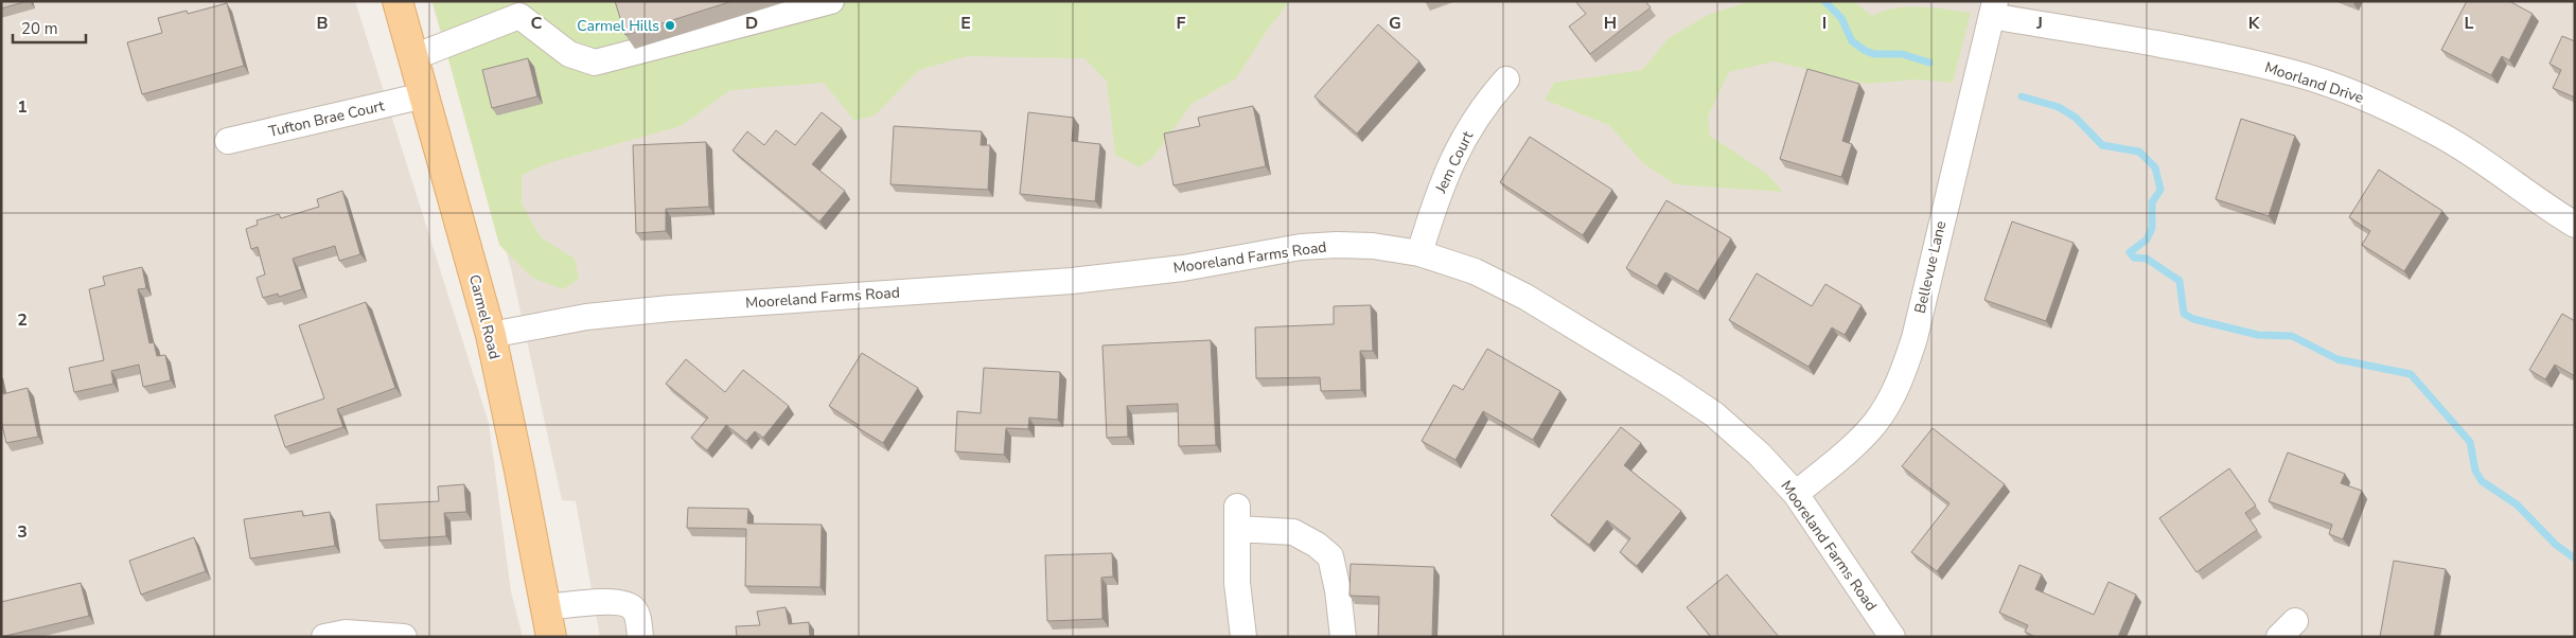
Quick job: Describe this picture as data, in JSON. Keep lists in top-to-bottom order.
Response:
{
  "streets": {
    "main road": ["Carmel Road"],
    "street": [
      "Moorland Drive",
      "Tufton Brae Court",
      "Jem Court",
      "Mooreland Farms Road",
      "Bellevue Lane"
    ]
  },
  "crossings": [
    ["Moorland Drive", "Bellevue Lane"],
    ["Tufton Brae Court", "Carmel Road"],
    ["Jem Court", "Mooreland Farms Road"],
    ["Mooreland Farms Road", "Bellevue Lane"],
    ["Mooreland Farms Road", "Carmel Road"]
  ],
  "places": ["Carmel Hills"],
  "scale_bar": "20 m",
  "grid": {
    "columns": [
      "B",
      "C",
      "D",
      "E",
      "F",
      "G",
      "H",
      "I",
      "J",
      "K",
      "L"
    ],
    "rows": ["1", "2", "3"]
  }
}
